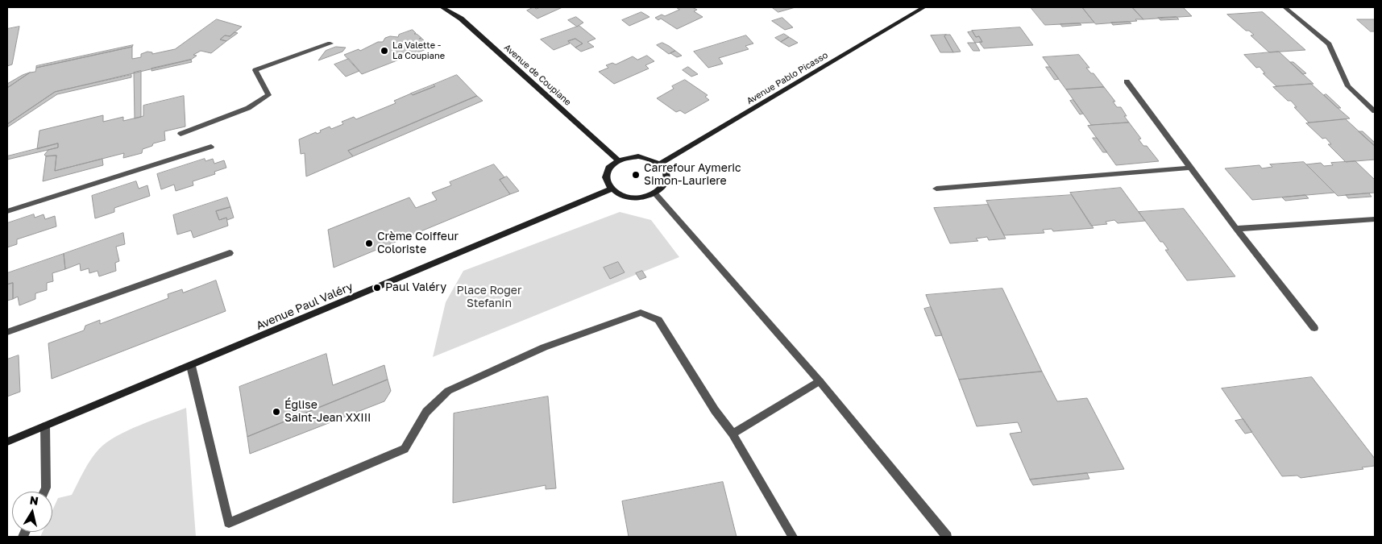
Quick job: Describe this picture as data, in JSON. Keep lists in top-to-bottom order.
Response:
{
  "streets": {
    "main road": ["Avenue de Coupiane", "Avenue Pablo Picasso", "Avenue Paul Valéry"]
  },
  "crossings": [
    ["Avenue de Coupiane", "Avenue Pablo Picasso"],
    ["Avenue de Coupiane", "Avenue Paul Valéry"],
    ["Avenue Pablo Picasso", "Avenue Paul Valéry"]
  ],
  "parks": ["Place Roger Stefanin"],
  "places": [
    "La Valette - La Coupiane",
    "Carrefour Aymeric Simon-Lauriere",
    "Crème Coiffeur Coloriste",
    "Paul Valéry",
    "Église Saint-Jean XXIII"
  ],
  "north": "top"
}
